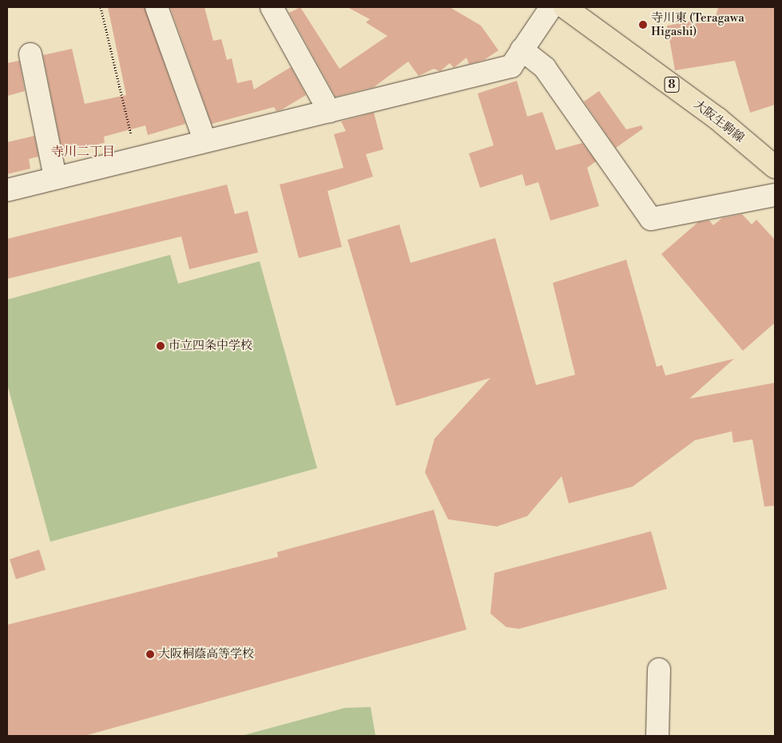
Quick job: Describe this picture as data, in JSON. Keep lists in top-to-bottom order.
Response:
{
  "streets": {
    "main road": ["8", "大阪生駒線"]
  },
  "districts": ["寺川二丁目"],
  "places": ["寺川東 (Teragawa Higashi)", "市立四条中学校", "大阪桐蔭高等学校"]
}
